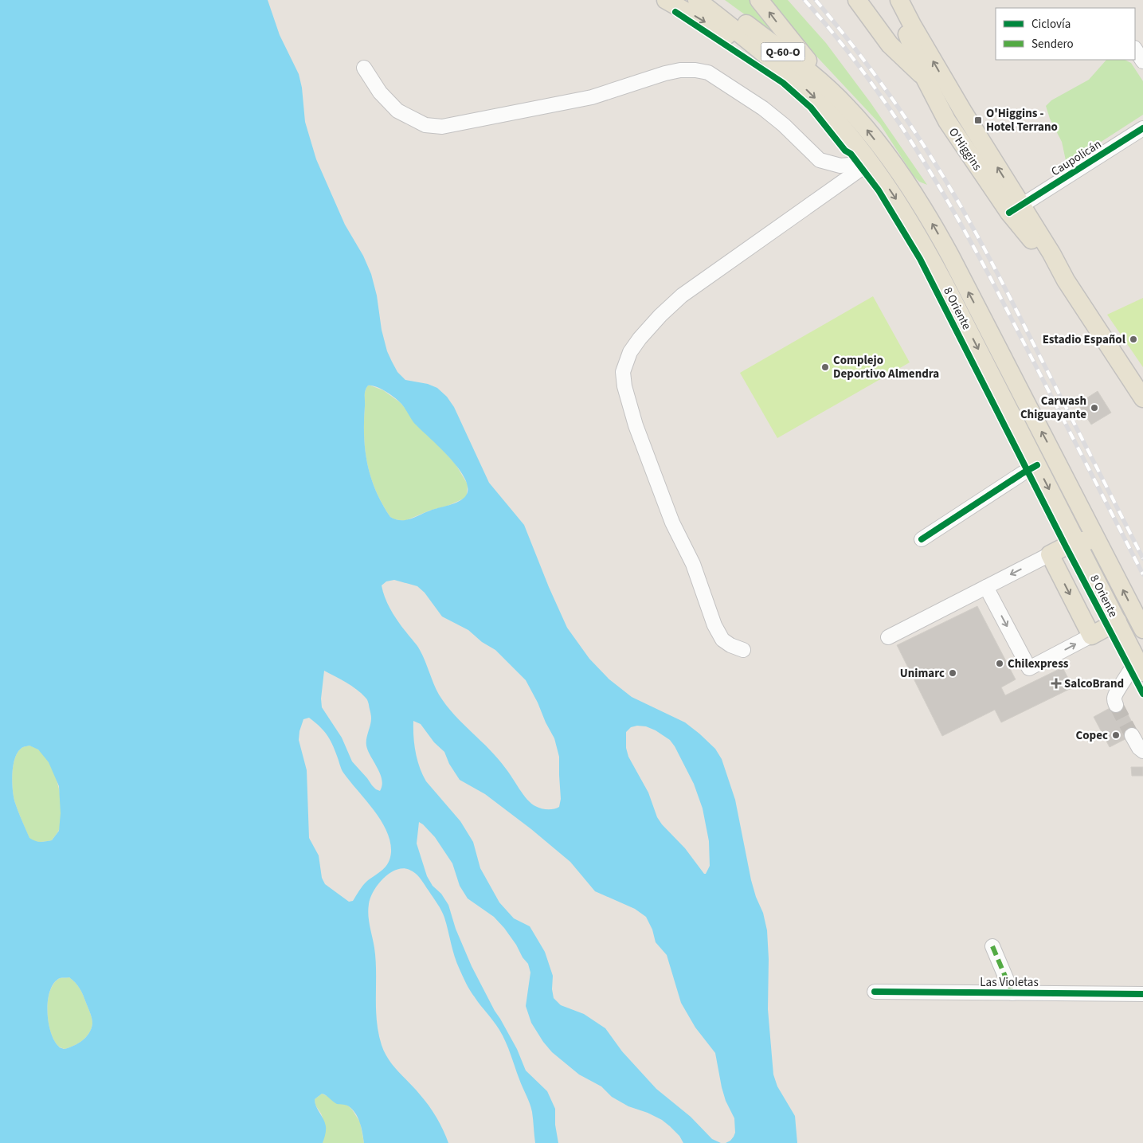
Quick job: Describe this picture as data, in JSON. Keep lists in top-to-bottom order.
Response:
{
  "streets": {
    "main road": ["Q-60-O", "O'Higgins", "8 Oriente"],
    "street": ["Caupolicán", "Las Violetas"]
  },
  "crossings": [
    ["O'Higgins", "Caupolicán"]
  ],
  "places": {
    "transit": ["O'Higgins - Hotel Terrano"],
    "other": [
      "Estadio Español",
      "Complejo Deportivo Almendra",
      "Carwash Chiguayante",
      "Chilexpress",
      "Unimarc",
      "Copec"
    ],
    "health": ["SalcoBrand"]
  },
  "legend": ["Ciclovía", "Sendero"]
}
